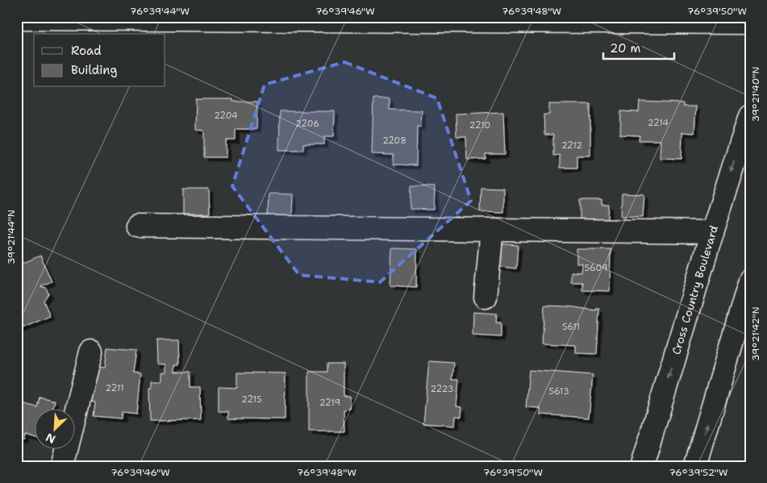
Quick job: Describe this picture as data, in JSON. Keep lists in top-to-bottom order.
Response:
{
  "streets": {
    "street": ["Cross Country Boulevard"]
  },
  "house_numbers": [
    "2204",
    "2214",
    "2206",
    "2210",
    "2208",
    "2212",
    "5609",
    "5611",
    "2211",
    "2223",
    "5613",
    "2215",
    "2219"
  ],
  "legend": ["Road", "Building"],
  "scale_bar": "20 m",
  "north": "bottom left",
  "coordinates": [
    "76°39'44\"W",
    "76°39'46\"W",
    "76°39'48\"W",
    "76°39'50\"W",
    "39°21'40\"N",
    "39°21'44\"N",
    "39°21'42\"N",
    "76°39'52\"W"
  ]
}
